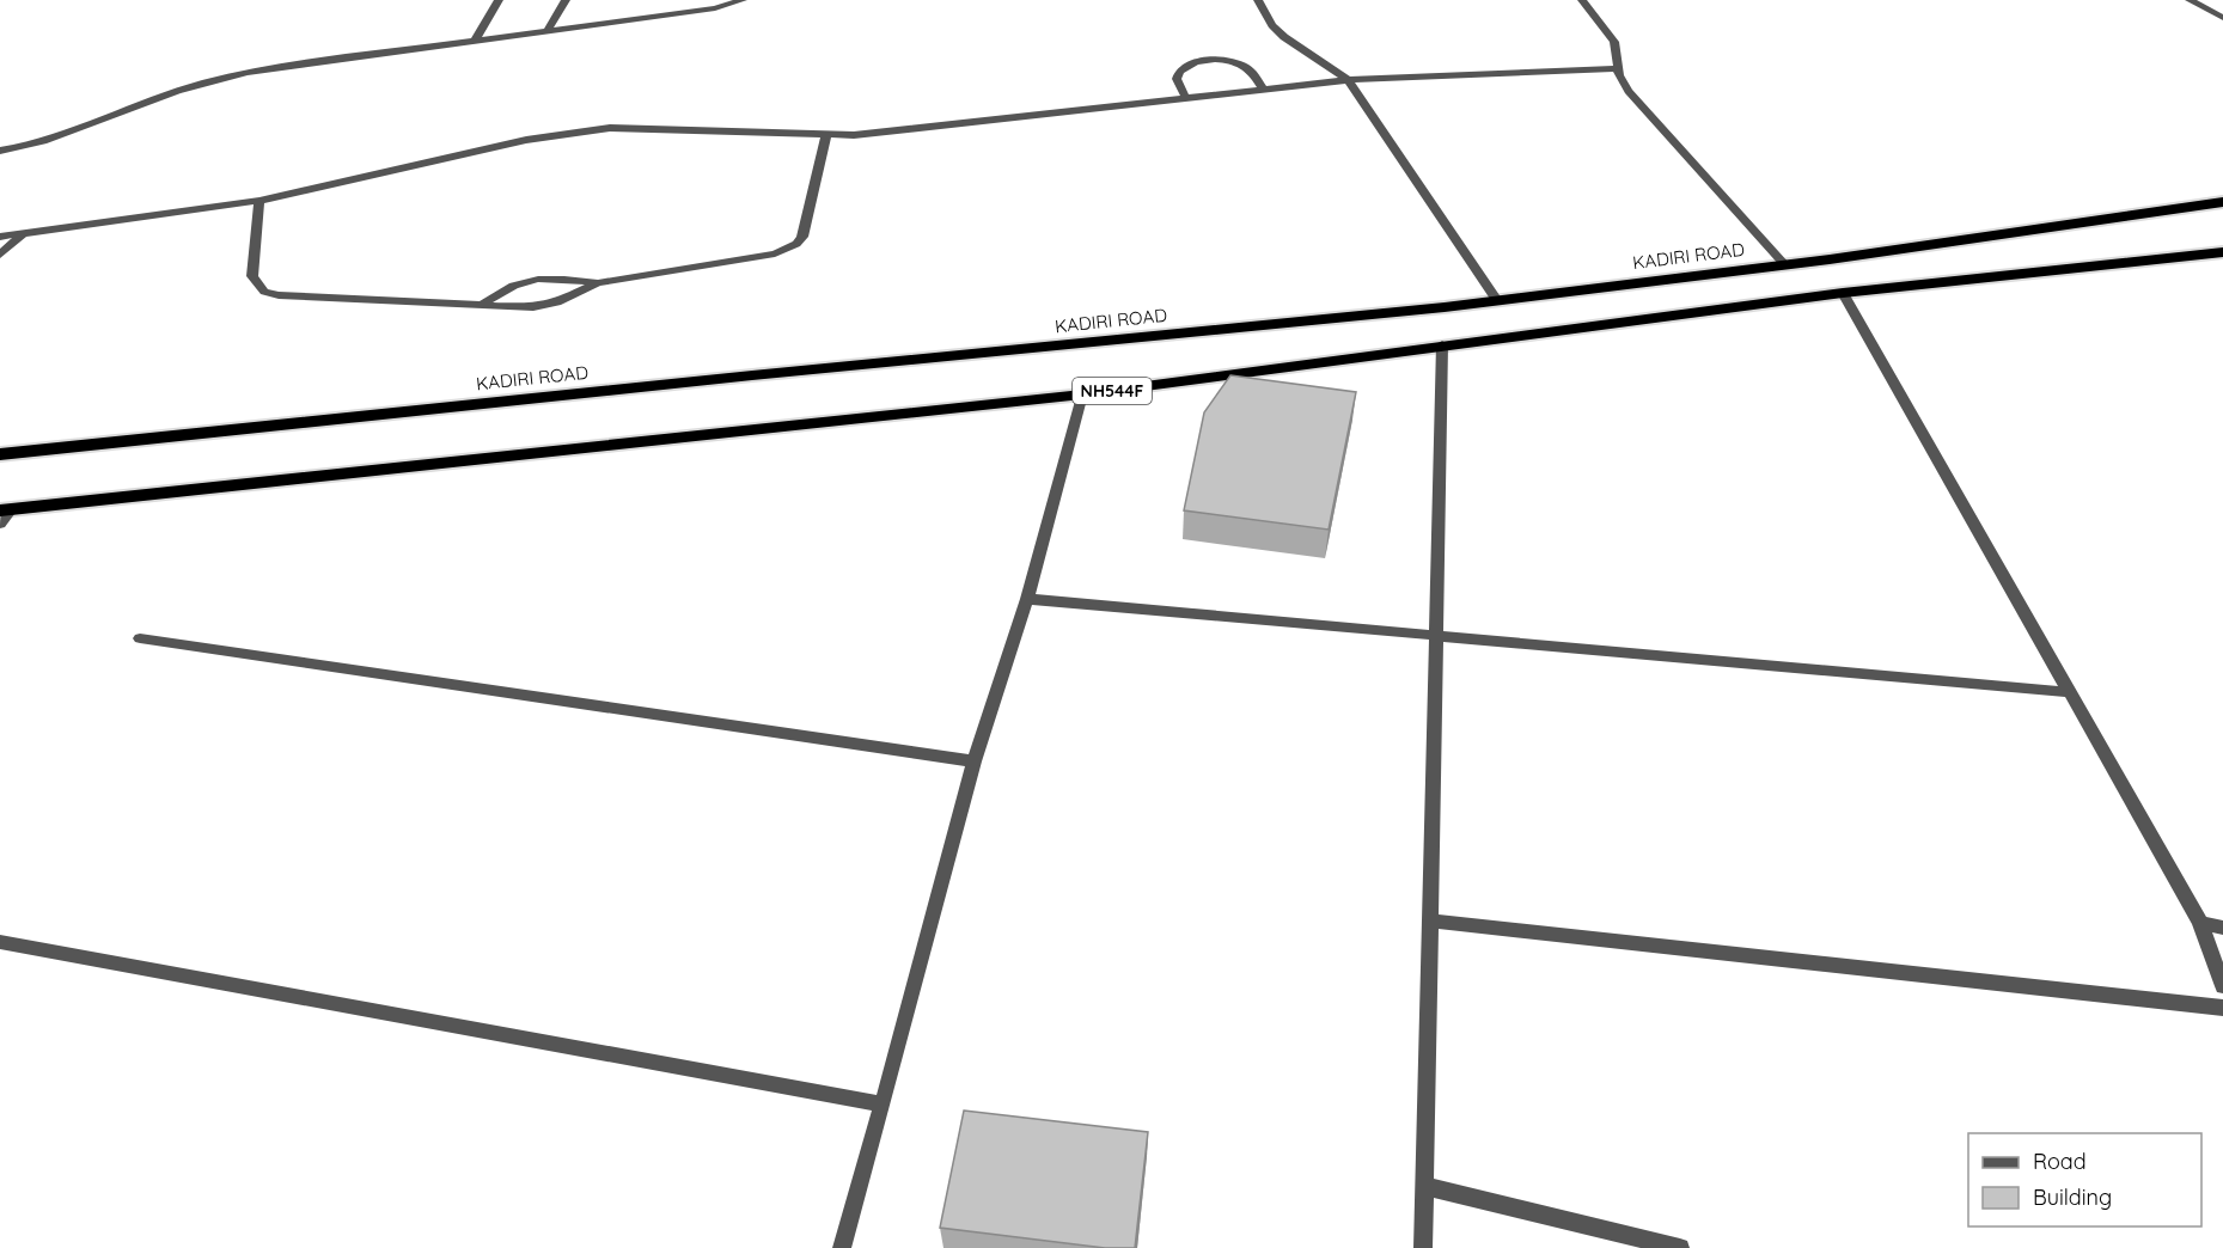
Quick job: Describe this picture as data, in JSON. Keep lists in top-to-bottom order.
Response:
{
  "streets": {
    "highway": ["KADIRI ROAD", "NH544F"]
  },
  "legend": ["Road", "Building"]
}
